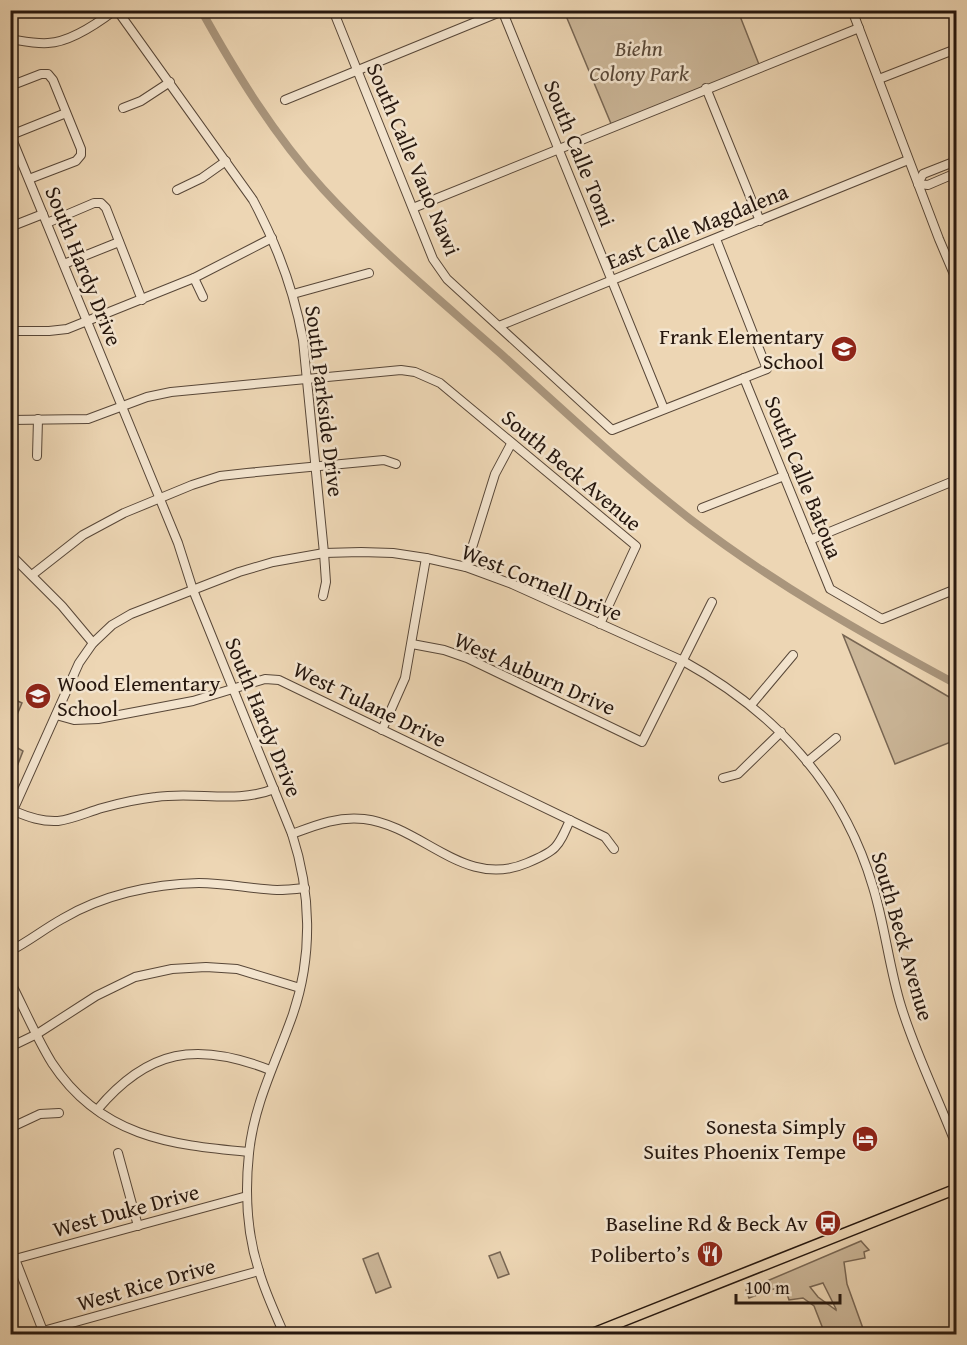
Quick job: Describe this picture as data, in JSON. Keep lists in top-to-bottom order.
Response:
{
  "streets": {
    "street": [
      "South Calle Tomi",
      "South Calle Vauo Nawi",
      "East Calle Magdalena",
      "South Hardy Drive",
      "South Parkside Drive",
      "South Beck Avenue",
      "South Calle Batoua",
      "West Cornell Drive",
      "West Auburn Drive",
      "West Tulane Drive",
      "West Duke Drive",
      "West Rice Drive"
    ]
  },
  "crossings": [
    ["South Calle Tomi", "South Calle Vauo Nawi"],
    ["South Calle Tomi", "East Calle Magdalena"],
    ["South Calle Vauo Nawi", "East Calle Magdalena"],
    ["East Calle Magdalena", "South Calle Batoua"],
    ["South Hardy Drive", "West Cornell Drive"],
    ["South Hardy Drive", "West Tulane Drive"],
    ["South Hardy Drive", "West Duke Drive"],
    ["South Hardy Drive", "West Rice Drive"],
    ["South Parkside Drive", "South Beck Avenue"],
    ["South Parkside Drive", "West Cornell Drive"],
    ["South Beck Avenue", "West Cornell Drive"],
    ["South Beck Avenue", "West Auburn Drive"],
    ["West Cornell Drive", "West Auburn Drive"],
    ["West Cornell Drive", "West Tulane Drive"],
    ["West Duke Drive", "West Rice Drive"]
  ],
  "parks": ["Biehn Colony Park"],
  "places": {
    "school or university": ["Frank Elementary School", "Wood Elementary School"],
    "hotel": ["Sonesta Simply Suites Phoenix Tempe"],
    "bus stop": ["Baseline Rd & Beck Av"],
    "restaurant": ["Poliberto’s"]
  },
  "scale_bar": "100 m"
}
